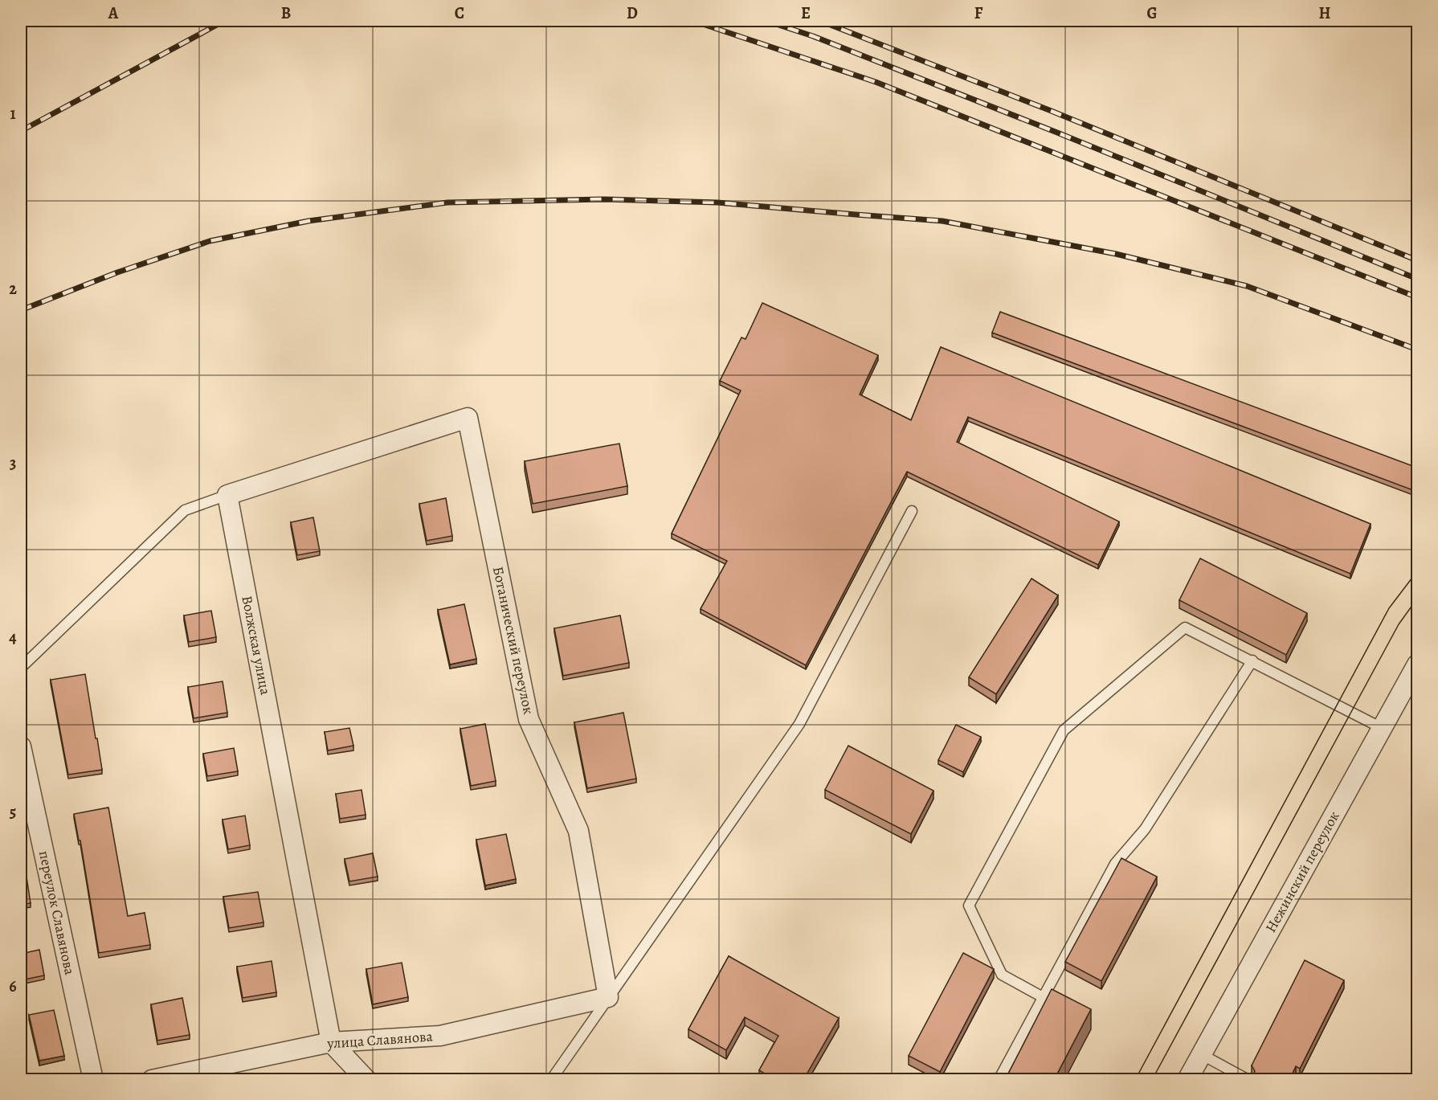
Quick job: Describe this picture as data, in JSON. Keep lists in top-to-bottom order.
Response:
{
  "streets": {
    "street": [
      "Ботанический переулок",
      "Волжская улица",
      "Нежинский переулок",
      "переулок Славянова",
      "улица Славянова"
    ]
  },
  "crossings": [
    ["Ботанический переулок", "Волжская улица"],
    ["Ботанический переулок", "улица Славянова"],
    ["Волжская улица", "улица Славянова"]
  ],
  "grid": {
    "columns": [
      "A",
      "B",
      "C",
      "D",
      "E",
      "F",
      "G",
      "H"
    ],
    "rows": [
      "1",
      "2",
      "3",
      "4",
      "5",
      "6"
    ]
  }
}
